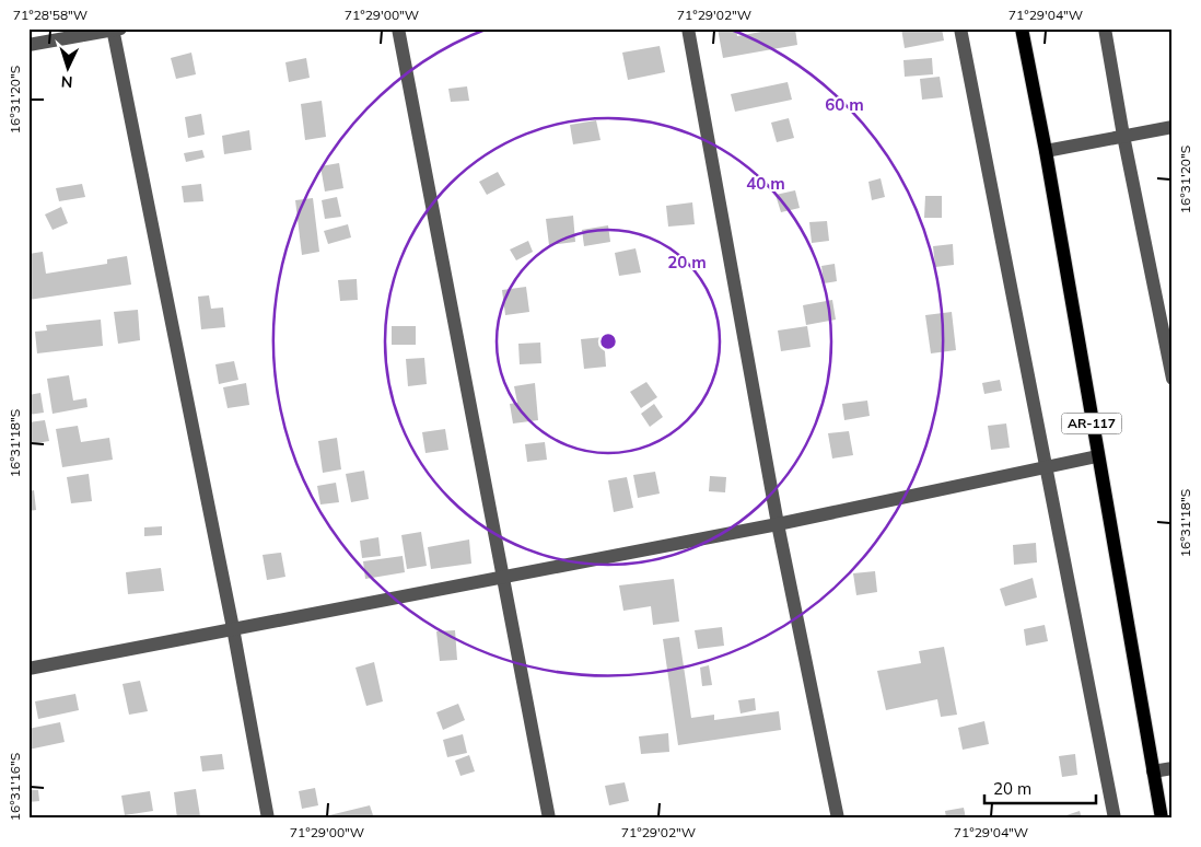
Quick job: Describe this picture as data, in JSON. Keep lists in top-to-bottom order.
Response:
{
  "streets": {
    "main road": ["AR-117"]
  },
  "scale_bar": "20 m",
  "north": "bottom",
  "coordinates": [
    "71°28'58\"W",
    "71°29'00\"W",
    "71°29'02\"W",
    "71°29'04\"W",
    "16°31'20\"S",
    "16°31'18\"S",
    "16°31'16\"S"
  ],
  "rings": ["60 m", "40 m", "20 m"]
}
